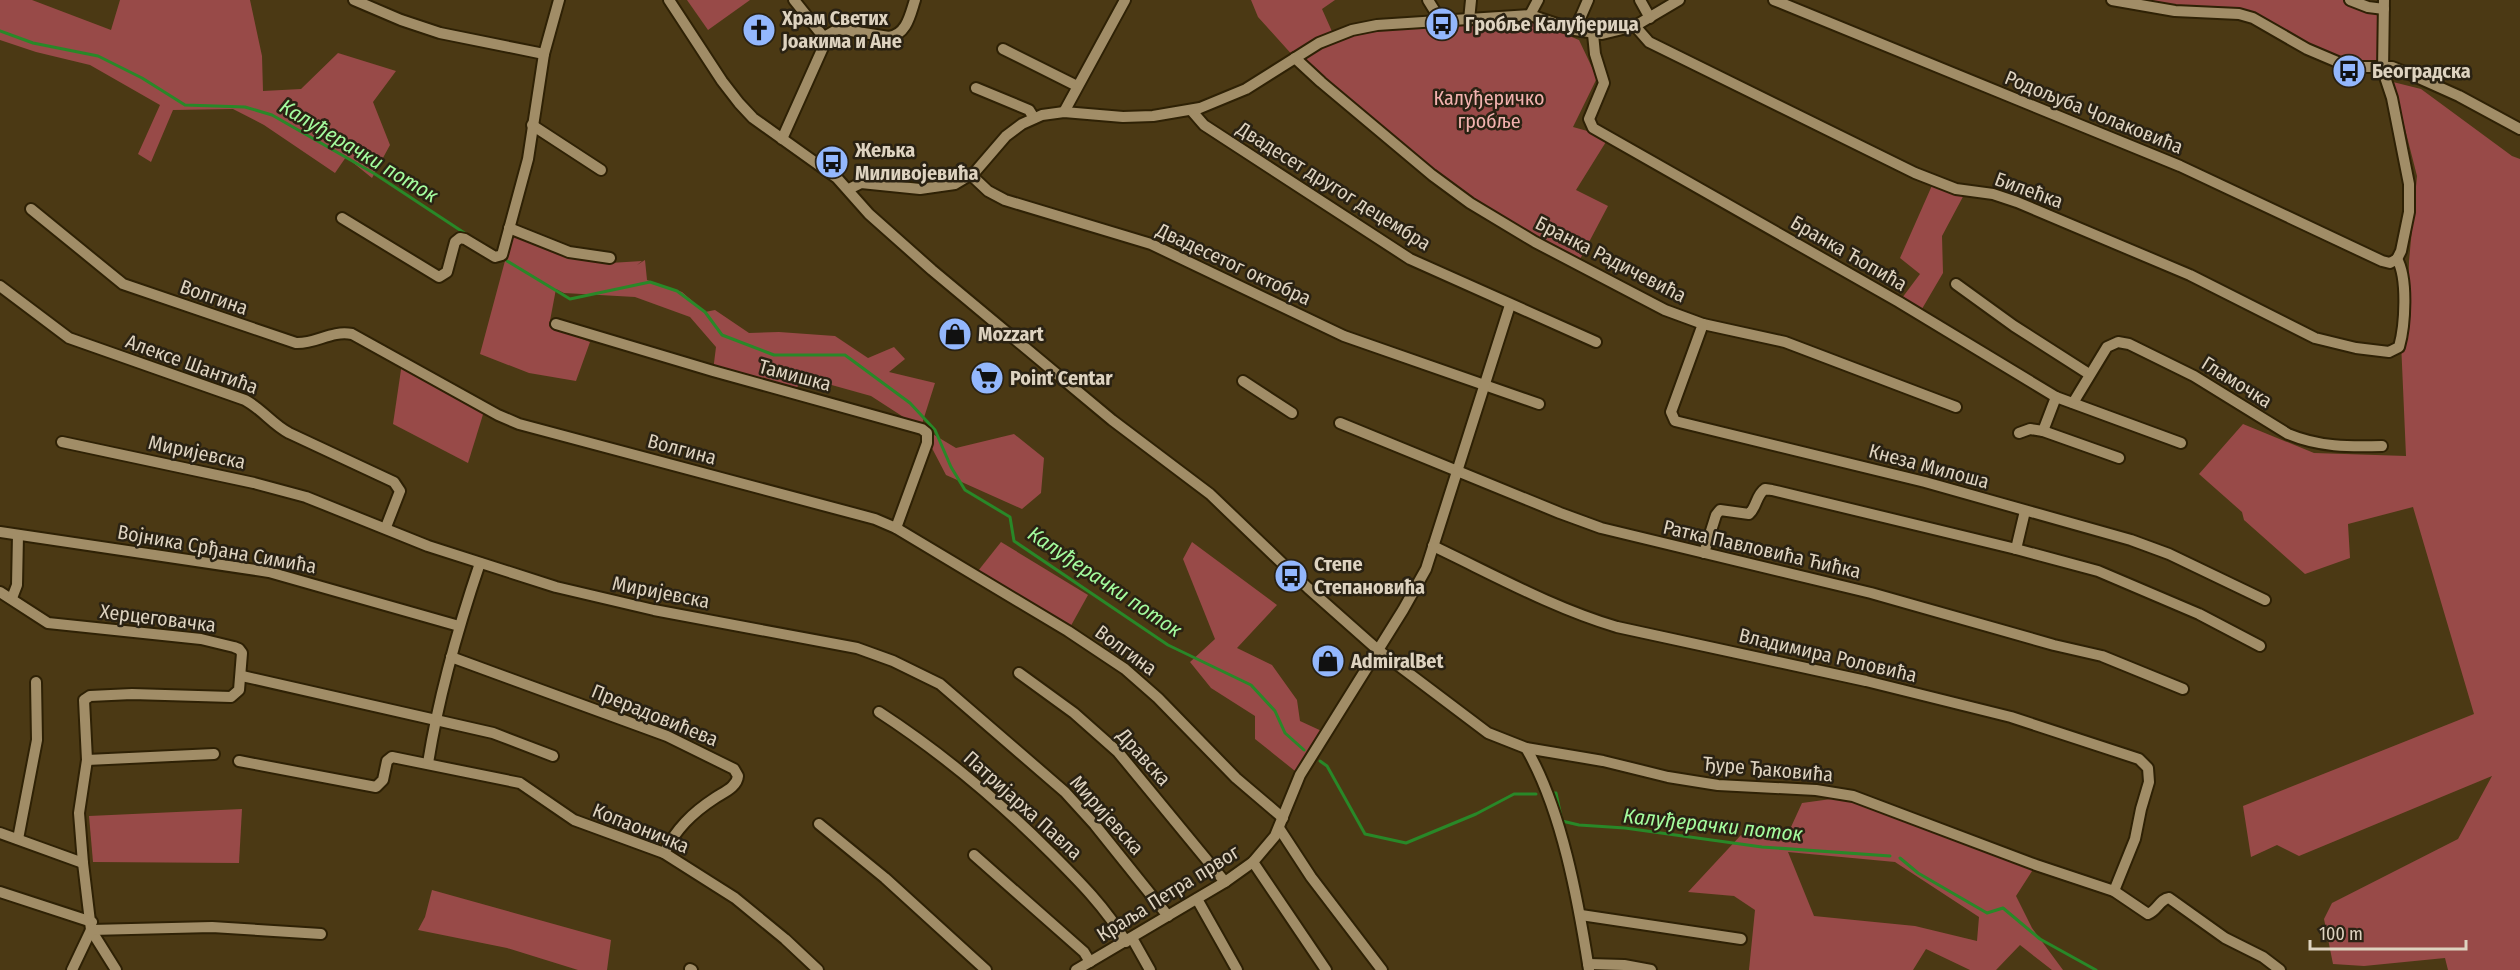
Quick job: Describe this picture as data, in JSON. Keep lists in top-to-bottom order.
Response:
{
  "streets": {
    "street": [
      "Родољуба Чолаковића",
      "Двадесет другог децембра",
      "Билећка",
      "Бранка Ћопића",
      "Бранка Радичевића",
      "Двадесетог октобра",
      "Волгина",
      "Алексе Шантића",
      "Тамишка",
      "Гламочка",
      "Миријевска",
      "Кнеза Милоша",
      "Војника Срђана Симића",
      "Ратка Павловића Ћићка",
      "Херцеговачка",
      "Владимира Роловића",
      "Прерадовићева",
      "Дравска",
      "Ђуре Ђаковића",
      "Патријарха Павла",
      "Копаоничка",
      "Краља Петра првог"
    ]
  },
  "crossings": [
    ["Родољуба Чолаковића", "Билећка"],
    ["Двадесет другог децембра", "Краља Петра првог"],
    ["Бранка Ћопића", "Гламочка"],
    ["Бранка Радичевића", "Кнеза Милоша"],
    ["Двадесетог октобра", "Краља Петра првог"],
    ["Волгина", "Тамишка"],
    ["Волгина", "Краља Петра првог"],
    ["Алексе Шантића", "Миријевска"],
    ["Миријевска", "Краља Петра првог"],
    ["Ратка Павловића Ћићка", "Краља Петра првог"],
    ["Владимира Роловића", "Ђуре Ђаковића"],
    ["Владимира Роловића", "Краља Петра првог"],
    ["Прерадовићева", "Копаоничка"],
    ["Дравска", "Краља Петра првог"],
    ["Ђуре Ђаковића", "Краља Петра првог"],
    ["Патријарха Павла", "Краља Петра првог"]
  ],
  "water": ["Калуђерачки поток"],
  "parks": ["Калуђеричко гробље"],
  "places": {
    "bus stop": [
      "Гробље Калуђерица",
      "Београдска",
      "Жељка Миливојевића",
      "Степе Степановића"
    ],
    "church": ["Храм Светих Јоакима и Ане"],
    "shop": ["Mozzart", "AdmiralBet"],
    "supermarket": ["Point Centar"]
  },
  "scale_bar": "100 m"
}
